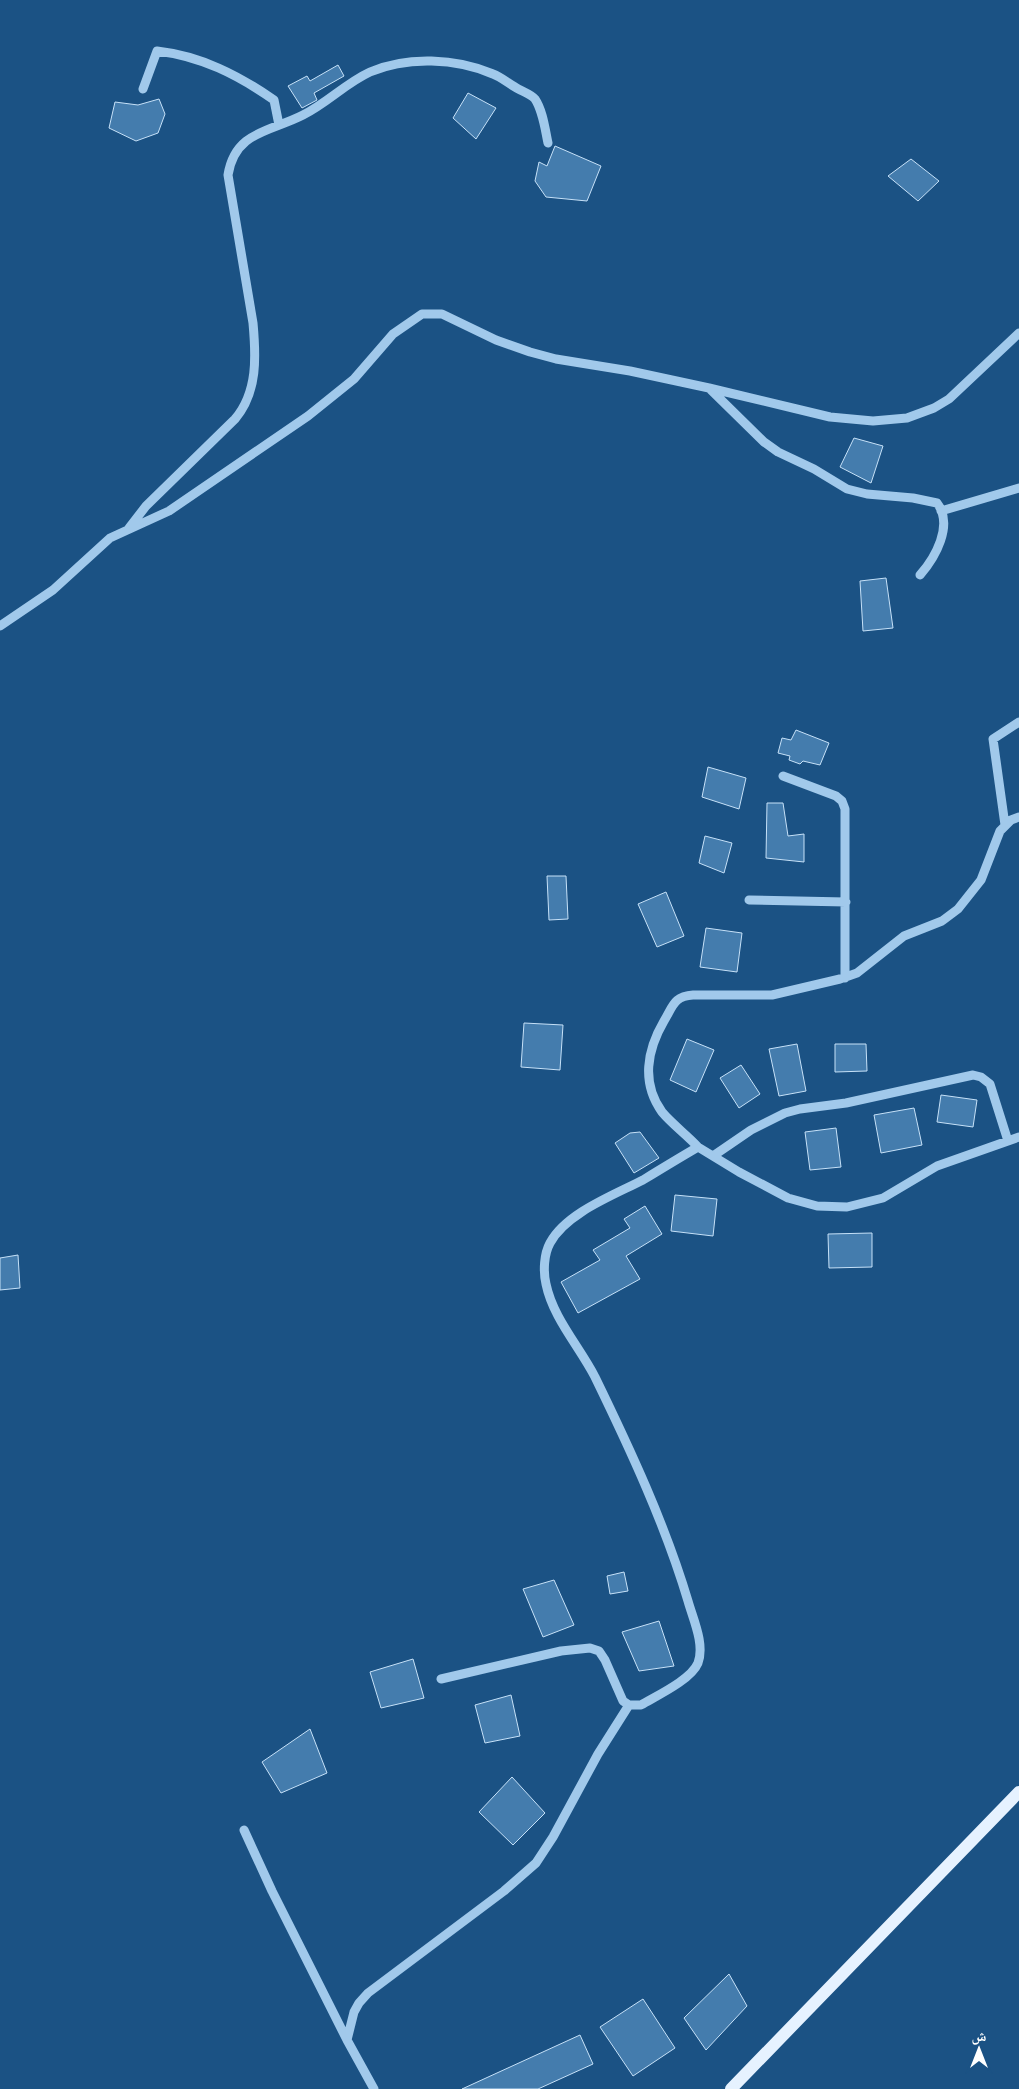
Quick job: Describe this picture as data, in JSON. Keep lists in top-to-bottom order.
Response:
{
  "north": "top"
}
